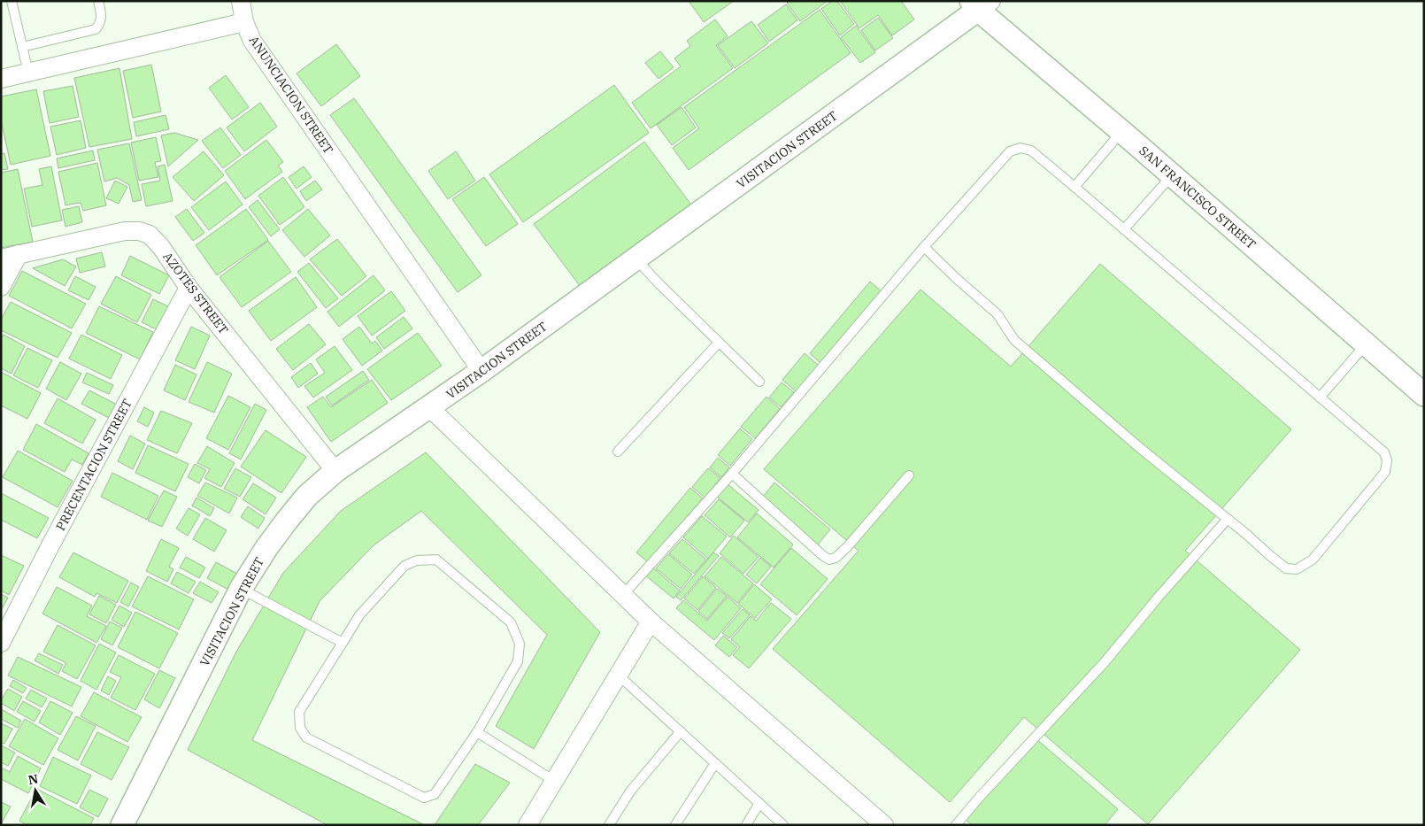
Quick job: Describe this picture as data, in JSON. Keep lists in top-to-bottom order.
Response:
{
  "streets": {
    "street": [
      "ANUNCIACION STREET",
      "VISITACION STREET",
      "SAN FRANCISCO STREET",
      "AZOTES STREET",
      "PRECENTACION STREET"
    ]
  },
  "crossings": [
    ["ANUNCIACION STREET", "VISITACION STREET"],
    ["VISITACION STREET", "SAN FRANCISCO STREET"],
    ["VISITACION STREET", "AZOTES STREET"],
    ["AZOTES STREET", "PRECENTACION STREET"]
  ],
  "north": "top"
}
